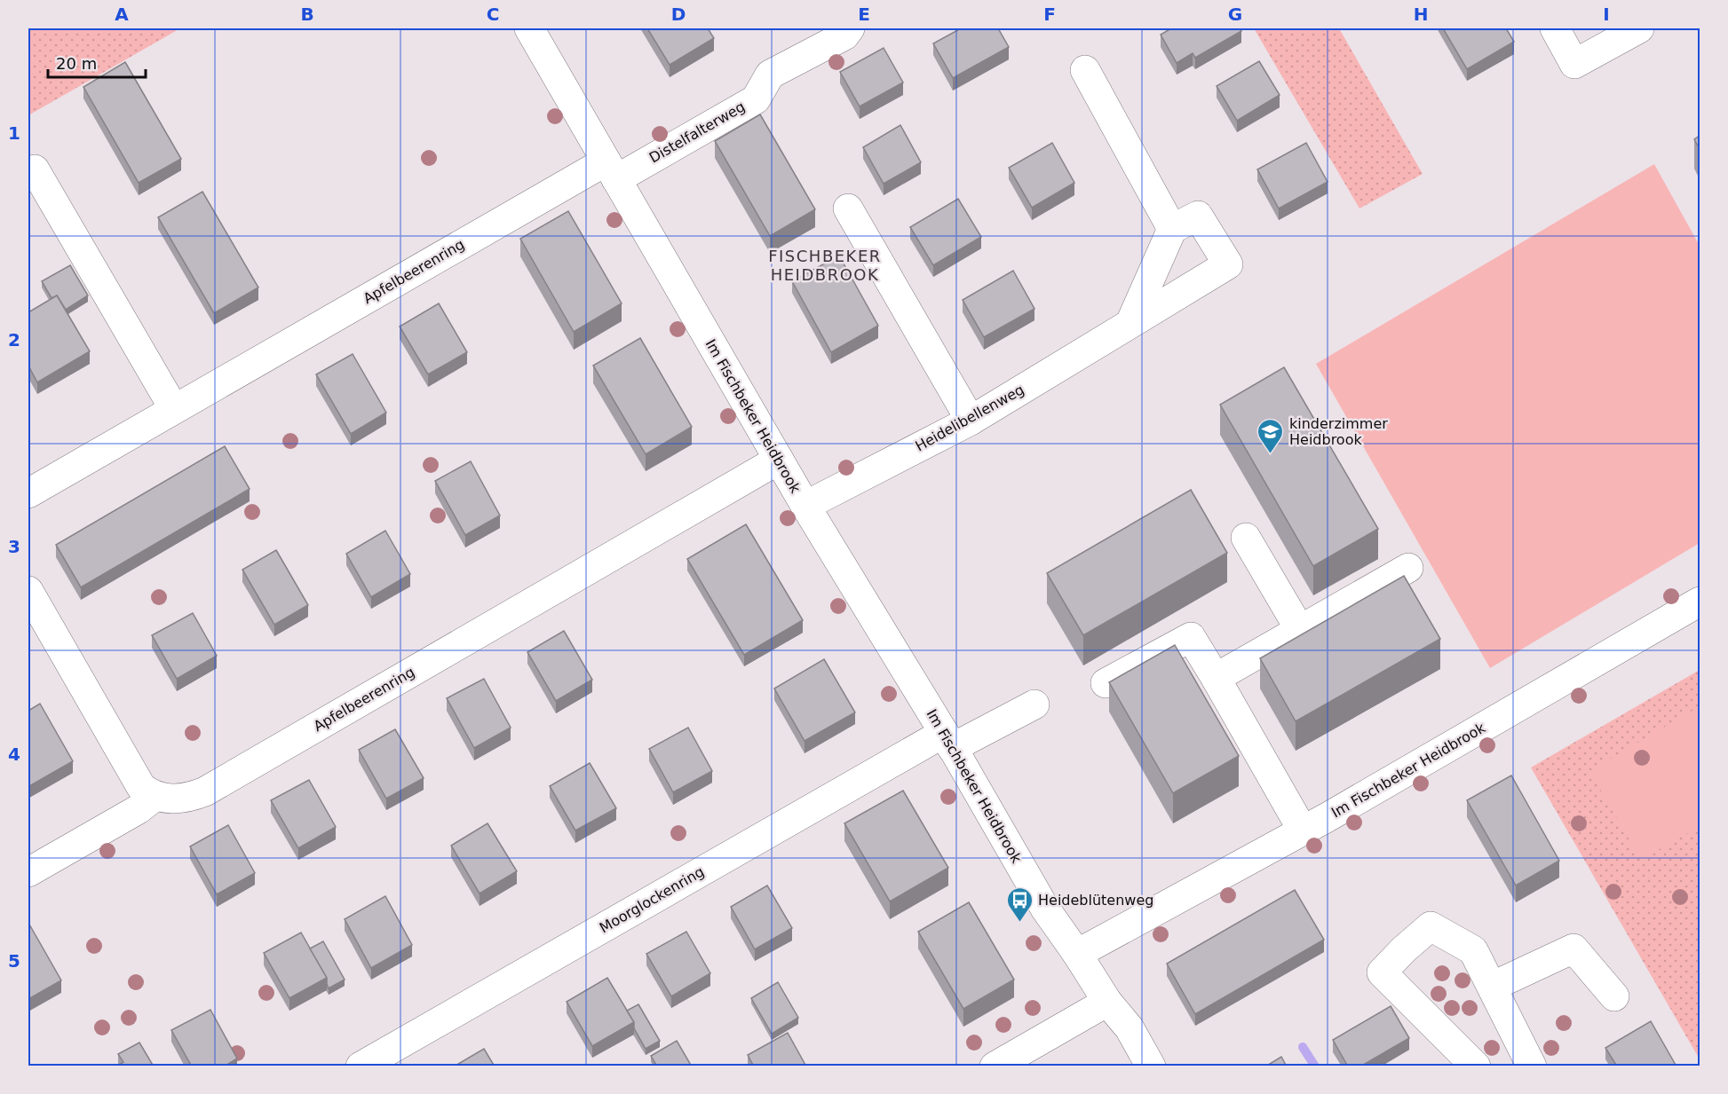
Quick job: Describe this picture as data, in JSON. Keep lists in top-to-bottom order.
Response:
{
  "streets": {
    "street": [
      "Distelfalterweg",
      "Apfelbeerenring",
      "Im Fischbeker Heidbrook",
      "Heidelibellenweg",
      "Moorglockenring"
    ]
  },
  "crossings": [
    ["Distelfalterweg", "Apfelbeerenring"],
    ["Distelfalterweg", "Im Fischbeker Heidbrook"],
    ["Apfelbeerenring", "Im Fischbeker Heidbrook"],
    ["Im Fischbeker Heidbrook", "Heidelibellenweg"],
    ["Im Fischbeker Heidbrook", "Moorglockenring"]
  ],
  "districts": ["FISCHBEKER HEIDBROOK"],
  "places": {
    "school or university": ["kinderzimmer Heidbrook"],
    "bus stop": ["Heideblütenweg"]
  },
  "scale_bar": "20 m",
  "grid": {
    "columns": [
      "A",
      "B",
      "C",
      "D",
      "E",
      "F",
      "G",
      "H",
      "I"
    ],
    "rows": [
      "1",
      "2",
      "3",
      "4",
      "5"
    ]
  }
}
